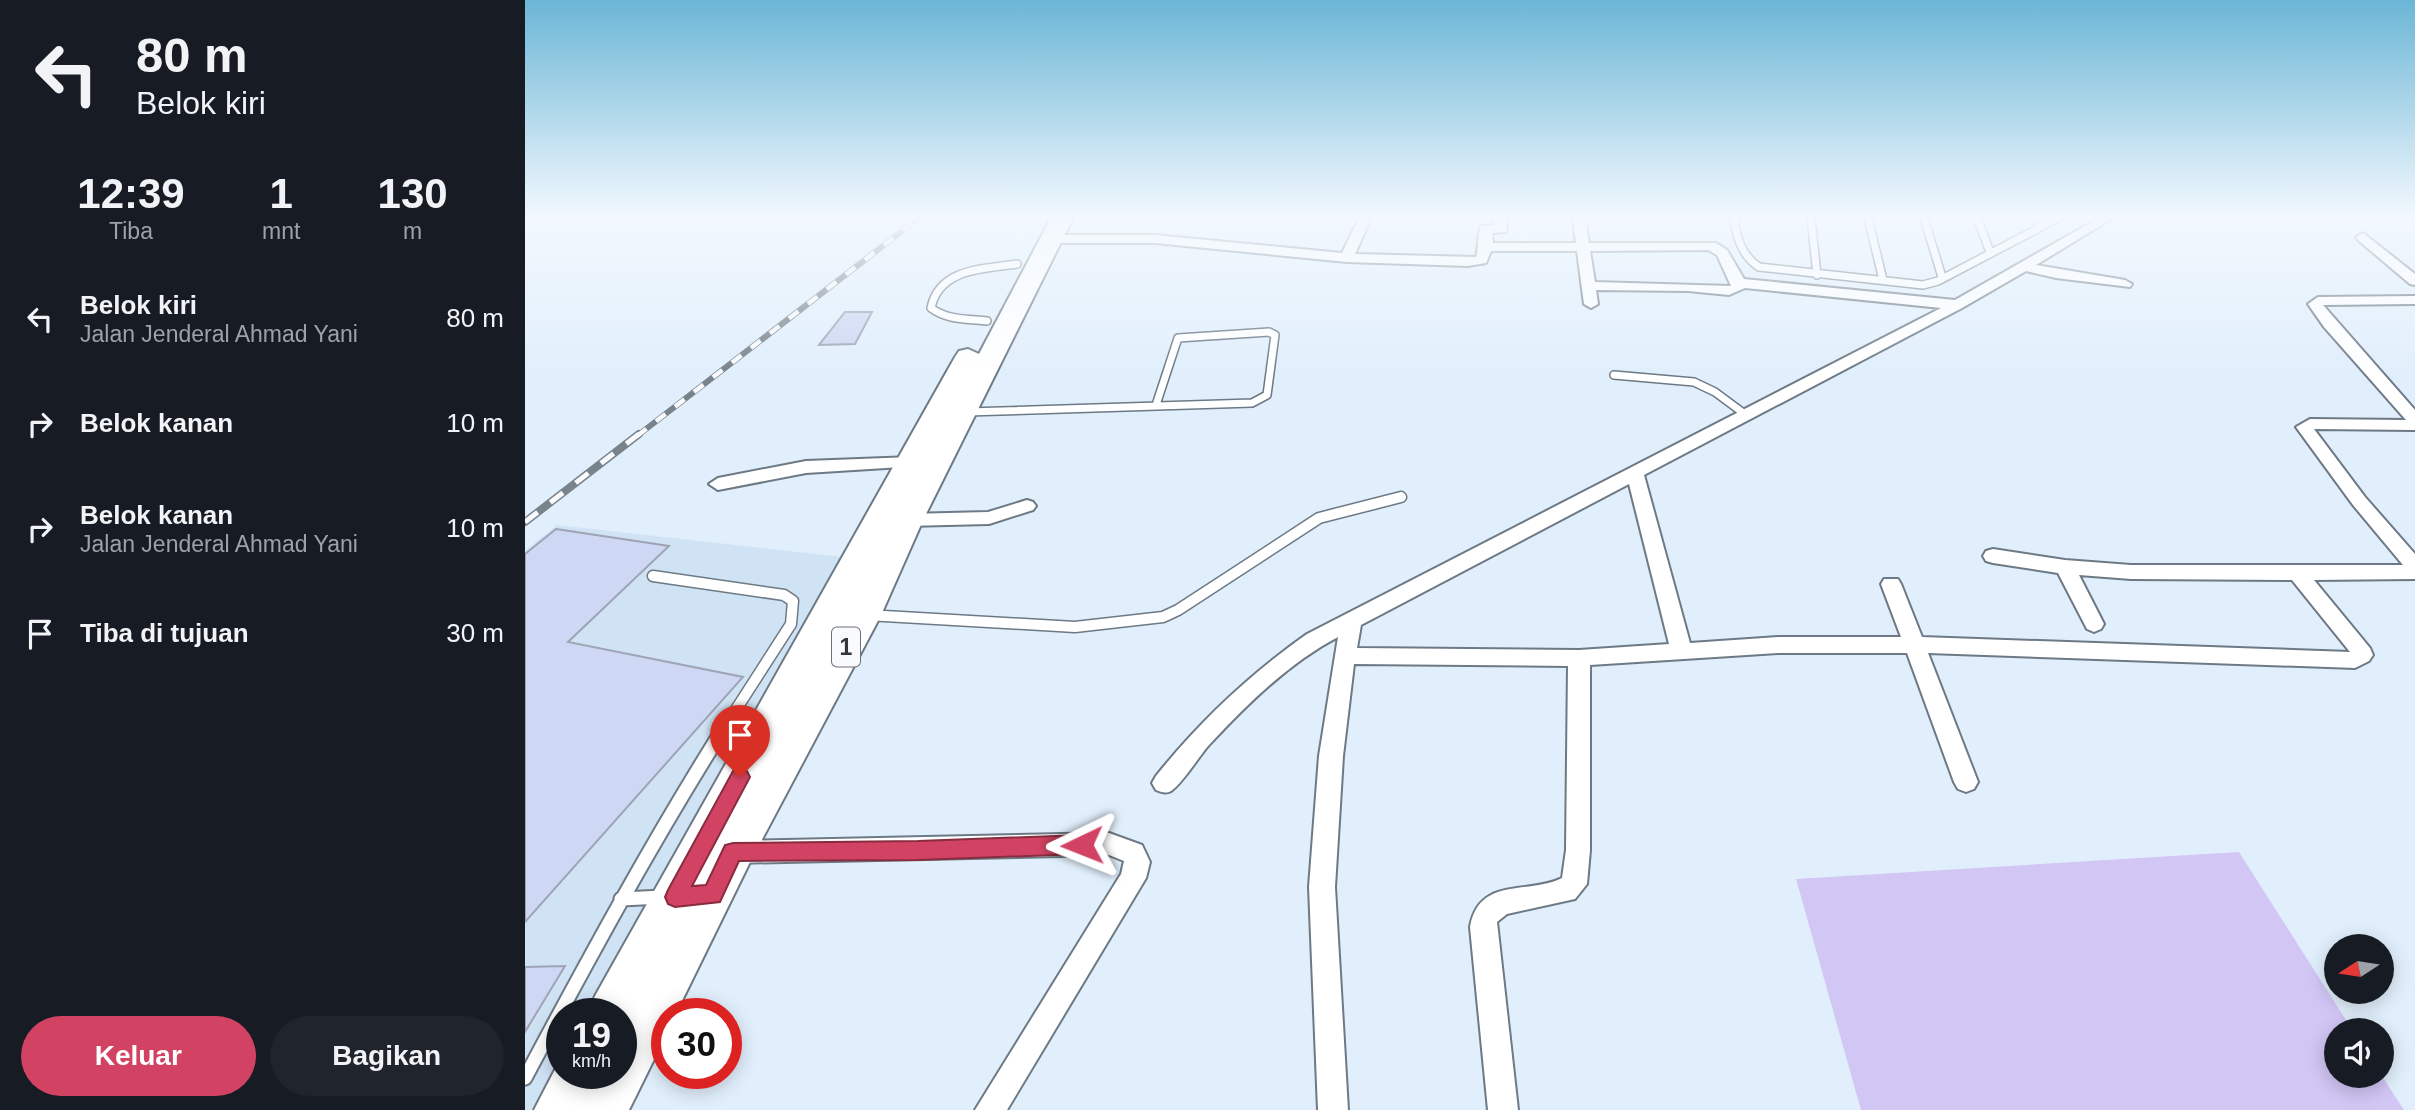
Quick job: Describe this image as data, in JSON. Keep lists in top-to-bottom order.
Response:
{
  "streets": {
    "highway": ["1"]
  },
  "north": "left",
  "page": {
    "turn": ["80 m", "Belok kiri"],
    "eta": [
      "12:39",
      "Tiba",
      "1",
      "mnt",
      "130",
      "m"
    ],
    "list": [
      {
        "name": "Belok kiri",
        "note": "Jalan Jenderal Ahmad Yani",
        "value": "80 m"
      },
      {
        "name": "Belok kanan",
        "value": "10 m"
      },
      {
        "name": "Belok kanan",
        "note": "Jalan Jenderal Ahmad Yani",
        "value": "10 m"
      },
      {
        "name": "Tiba di tujuan",
        "value": "30 m"
      }
    ],
    "speed": "19 km/h",
    "limit": "30",
    "buttons": ["Keluar", "Bagikan"]
  }
}
